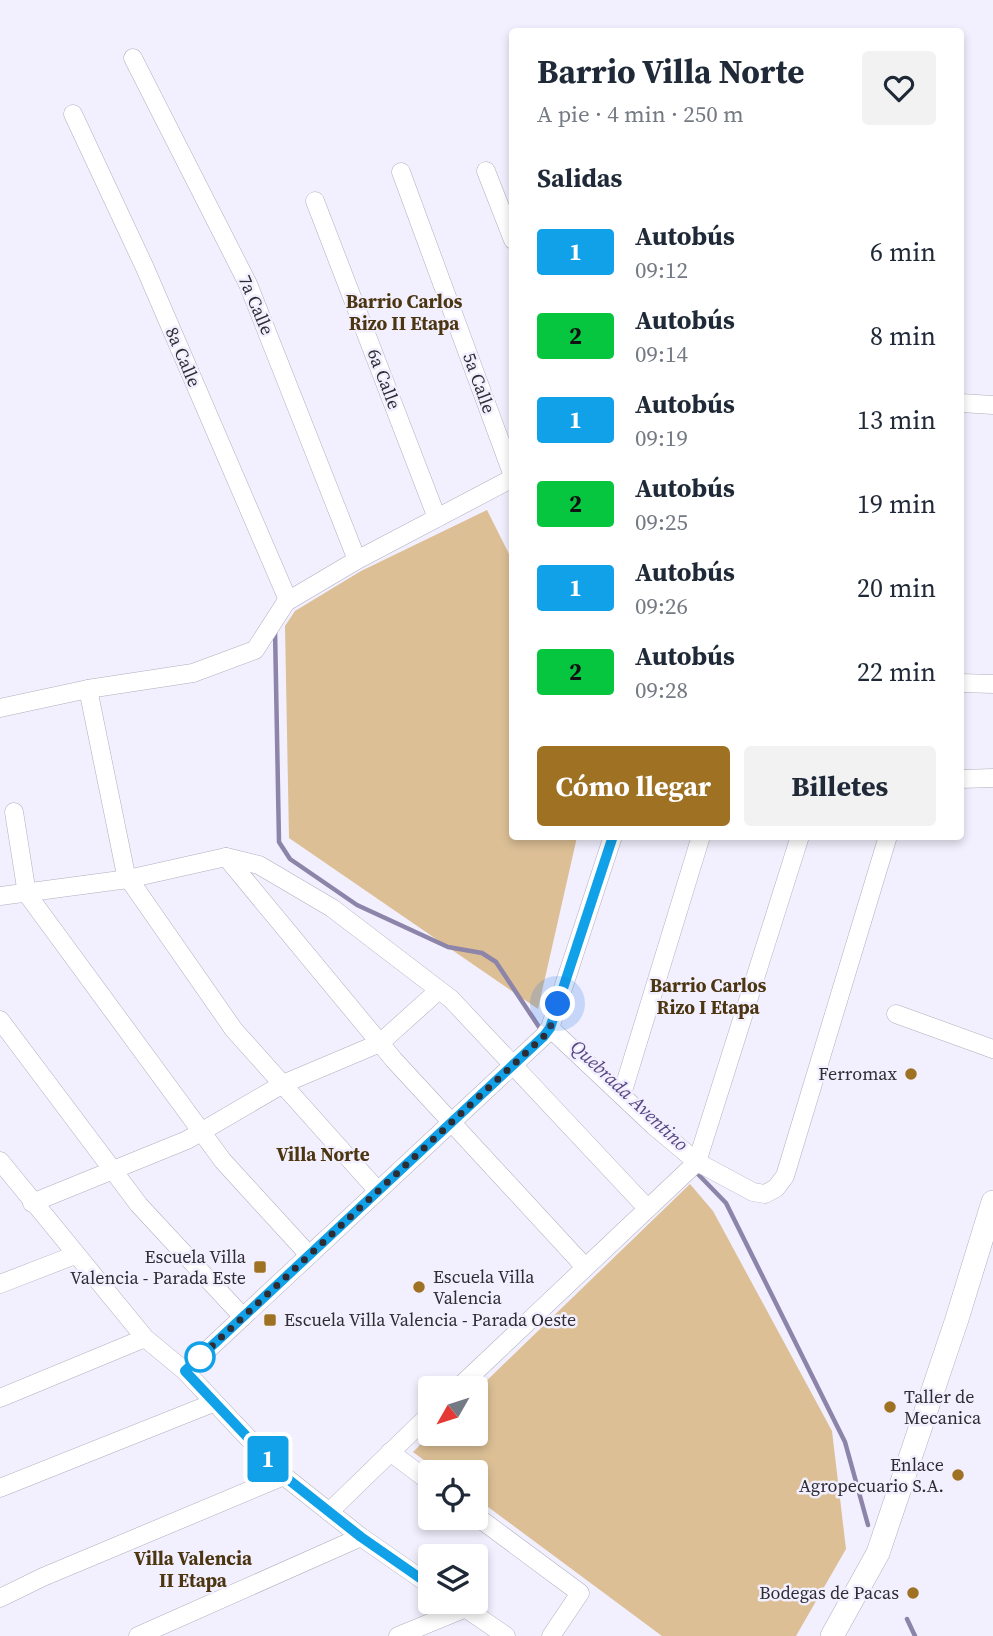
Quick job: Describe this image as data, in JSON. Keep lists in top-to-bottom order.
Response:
{
  "streets": {
    "street": [
      "7a Calle",
      "8a Calle",
      "6a Calle",
      "5a Calle"
    ]
  },
  "districts": [
    "Barrio Carlos Rizo II Etapa",
    "Barrio Carlos Rizo I Etapa",
    "Villa Norte",
    "Villa Valencia II Etapa"
  ],
  "water": ["Quebrada Aventino"],
  "places": {
    "other": [
      "Ferromax",
      "Escuela Villa Valencia",
      "Taller de Mecanica",
      "Enlace Agropecuario S.A.",
      "Bodegas de Pacas"
    ],
    "transit": ["Escuela Villa Valencia - Parada Este", "Escuela Villa Valencia - Parada Oeste"]
  },
  "lines": ["bus line 1"],
  "north": "bottom left",
  "page": {
    "on_map": "1",
    "heading": [
      ["Barrio Villa Norte", "A pie · 4 min · 250 m"],
      "Salidas"
    ],
    "list": [
      {
        "mark": "1",
        "name": "Autobús",
        "note": "09:12",
        "value": "6 min"
      },
      {
        "mark": "2",
        "name": "Autobús",
        "note": "09:14",
        "value": "8 min"
      },
      {
        "mark": "1",
        "name": "Autobús",
        "note": "09:19",
        "value": "13 min"
      },
      {
        "mark": "2",
        "name": "Autobús",
        "note": "09:25",
        "value": "19 min"
      },
      {
        "mark": "1",
        "name": "Autobús",
        "note": "09:26",
        "value": "20 min"
      },
      {
        "mark": "2",
        "name": "Autobús",
        "note": "09:28",
        "value": "22 min"
      }
    ],
    "buttons": ["Cómo llegar", "Billetes"]
  }
}
